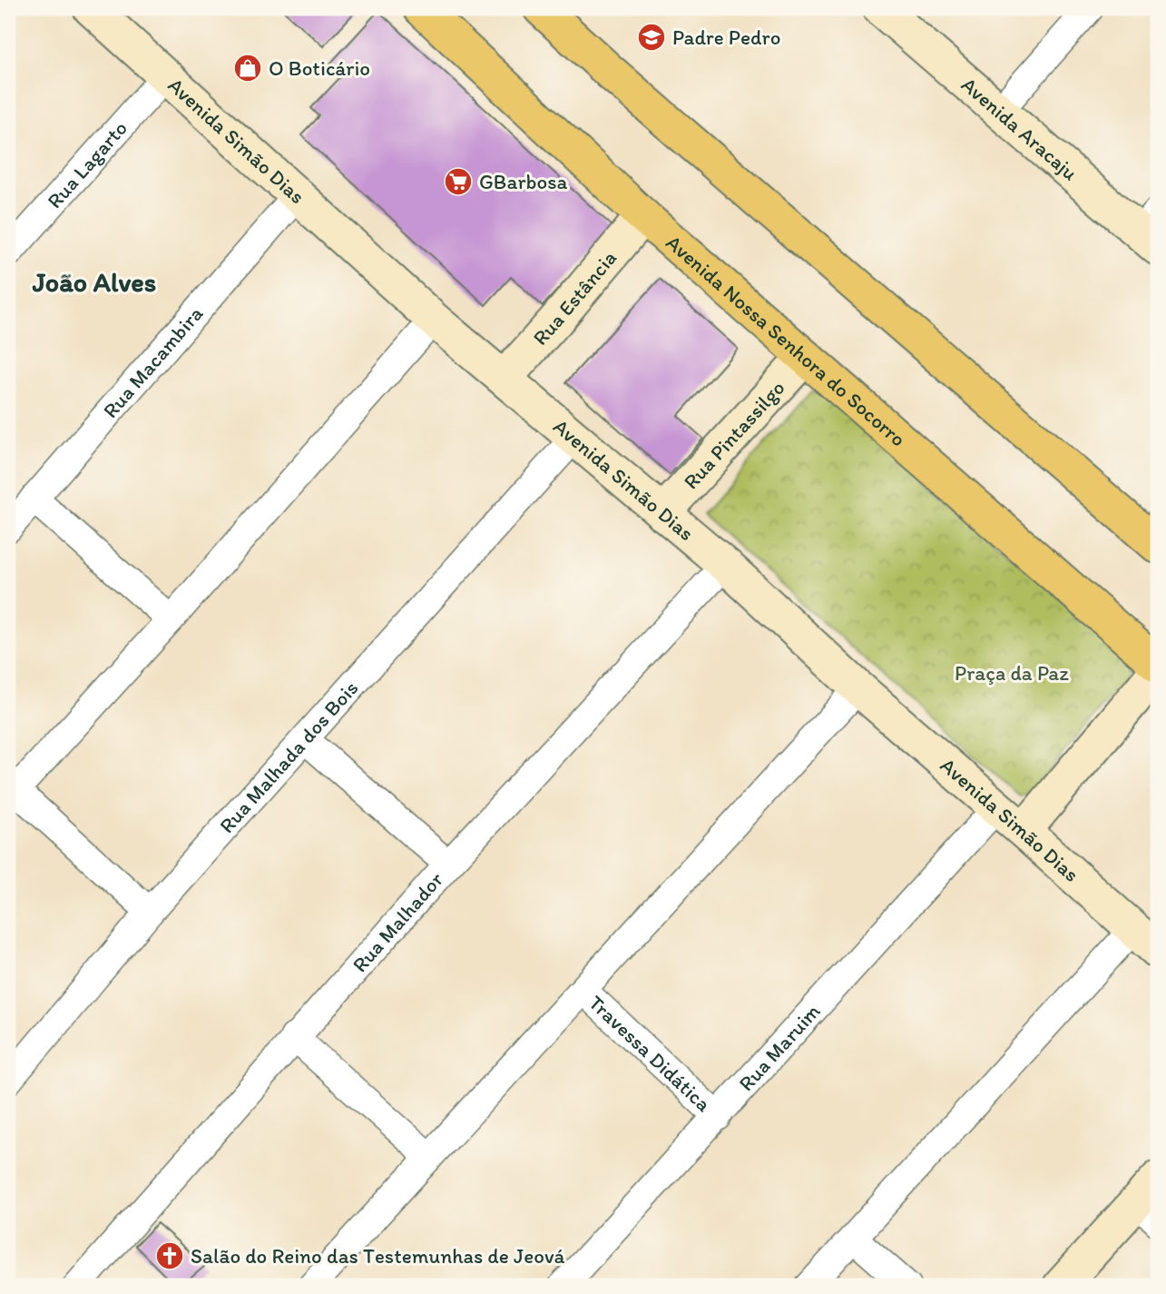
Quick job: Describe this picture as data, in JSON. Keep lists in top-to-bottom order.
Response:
{
  "streets": {
    "main road": ["Avenida Nossa Senhora do Socorro"],
    "street": [
      "Avenida Aracaju",
      "Avenida Simão Dias",
      "Rua Lagarto",
      "Rua Estância",
      "Rua Macambira",
      "Rua Pintassilgo",
      "Rua Malhada dos Bois",
      "Rua Malhador",
      "Rua Maruim",
      "Travessa Didática"
    ]
  },
  "crossings": [
    ["Avenida Simão Dias", "Rua Lagarto"],
    ["Avenida Simão Dias", "Rua Estância"],
    ["Avenida Simão Dias", "Rua Macambira"],
    ["Avenida Simão Dias", "Rua Pintassilgo"],
    ["Avenida Simão Dias", "Rua Malhada dos Bois"],
    ["Avenida Simão Dias", "Rua Malhador"],
    ["Avenida Simão Dias", "Rua Maruim"],
    ["Rua Estância", "Avenida Nossa Senhora do Socorro"],
    ["Avenida Nossa Senhora do Socorro", "Rua Pintassilgo"],
    ["Rua Maruim", "Travessa Didática"]
  ],
  "districts": ["João Alves"],
  "parks": ["Praça da Paz"],
  "places": {
    "school or university": ["Padre Pedro"],
    "shop": ["O Boticário"],
    "supermarket": ["GBarbosa"],
    "church": ["Salão do Reino das Testemunhas de Jeová"]
  }
}
